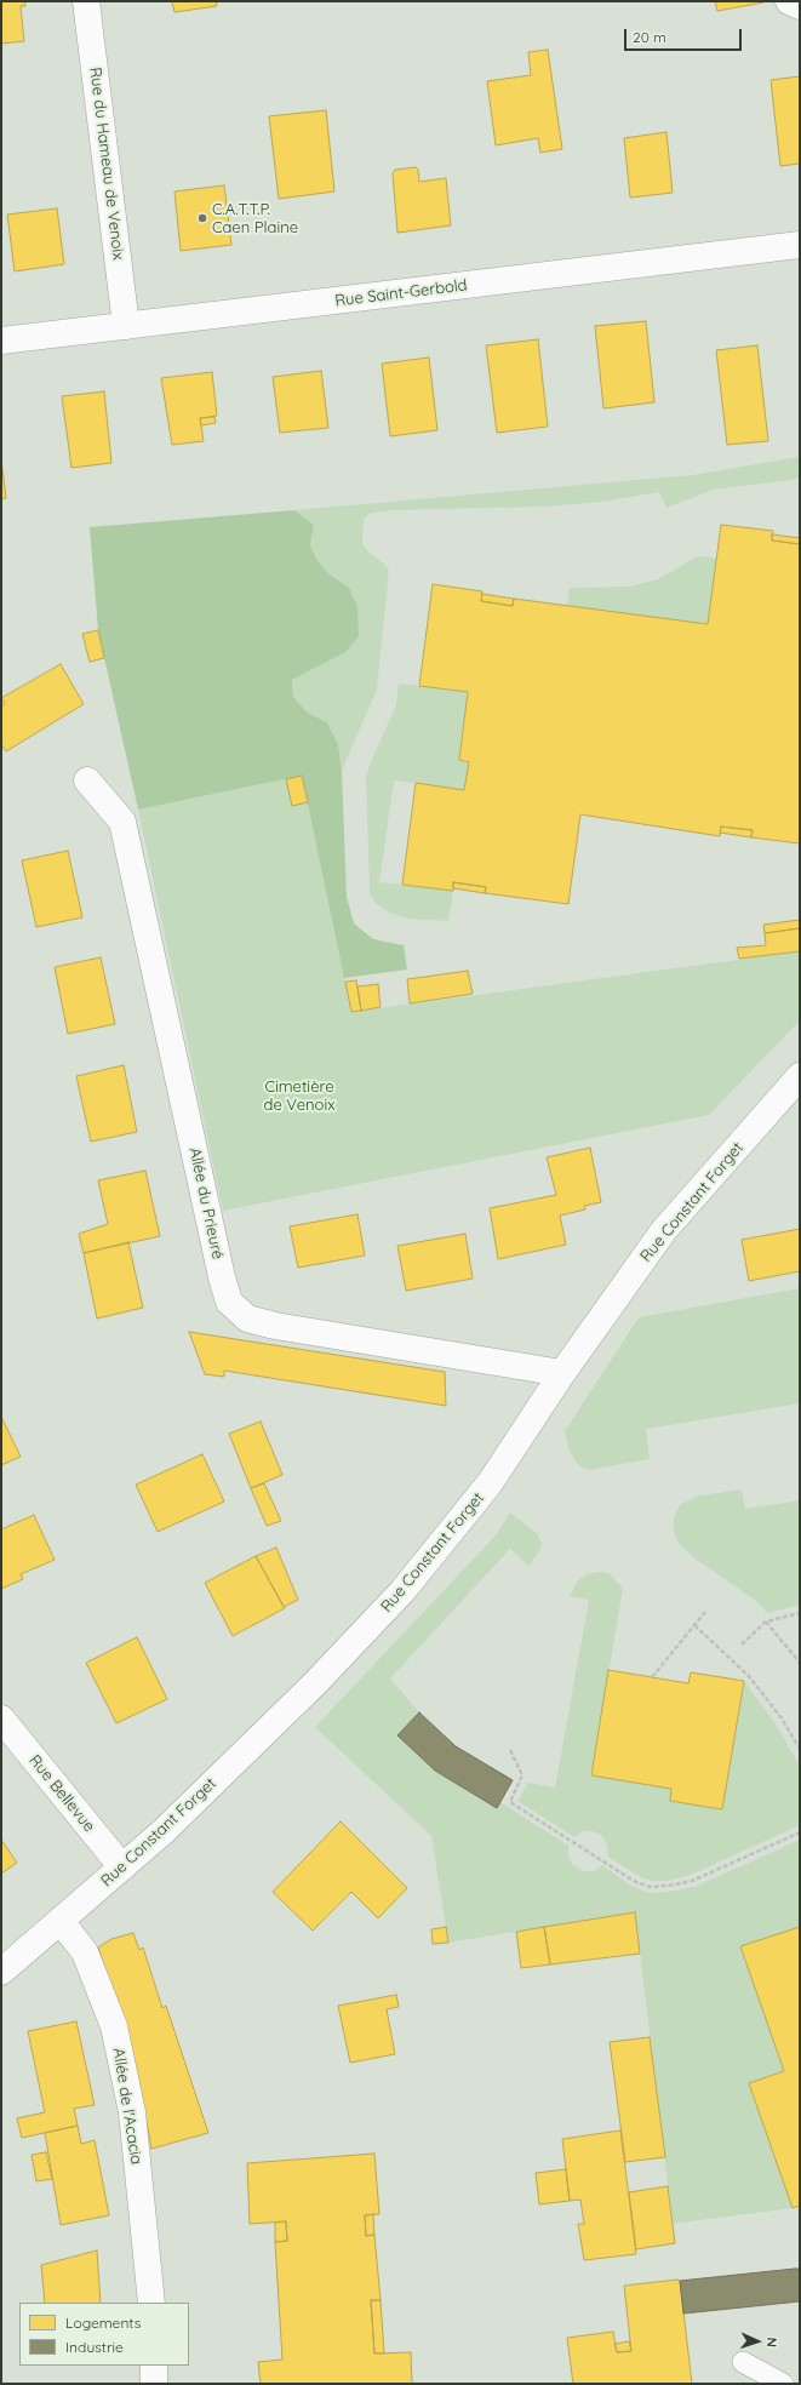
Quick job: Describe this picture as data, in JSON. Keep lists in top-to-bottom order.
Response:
{
  "streets": {
    "street": [
      "Rue du Hameau de Venoix",
      "Rue Saint-Gerbold",
      "Rue Constant Forget",
      "Allée du Prieuré",
      "Rue Bellevue",
      "Allée de l'Acacia"
    ]
  },
  "crossings": [
    ["Rue du Hameau de Venoix", "Rue Saint-Gerbold"],
    ["Rue Constant Forget", "Allée du Prieuré"],
    ["Rue Constant Forget", "Rue Bellevue"],
    ["Rue Constant Forget", "Allée de l'Acacia"]
  ],
  "parks": ["Cimetière de Venoix"],
  "places": ["C.A.T.T.P. Caen Plaine"],
  "legend": ["Logements", "Industrie"],
  "scale_bar": "20 m",
  "north": "right"
}
